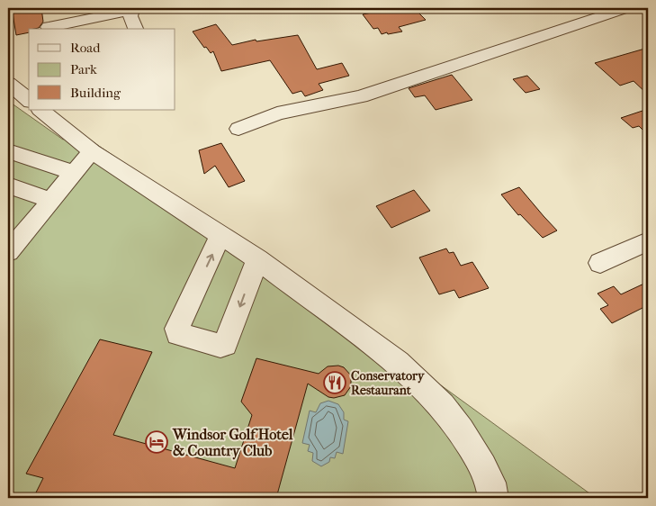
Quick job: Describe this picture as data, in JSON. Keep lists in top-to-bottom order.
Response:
{
  "places": {
    "restaurant": ["Conservatory Restaurant"],
    "hotel": ["Windsor Golf Hotel & Country Club"]
  },
  "legend": ["Road", "Park", "Building"]
}
